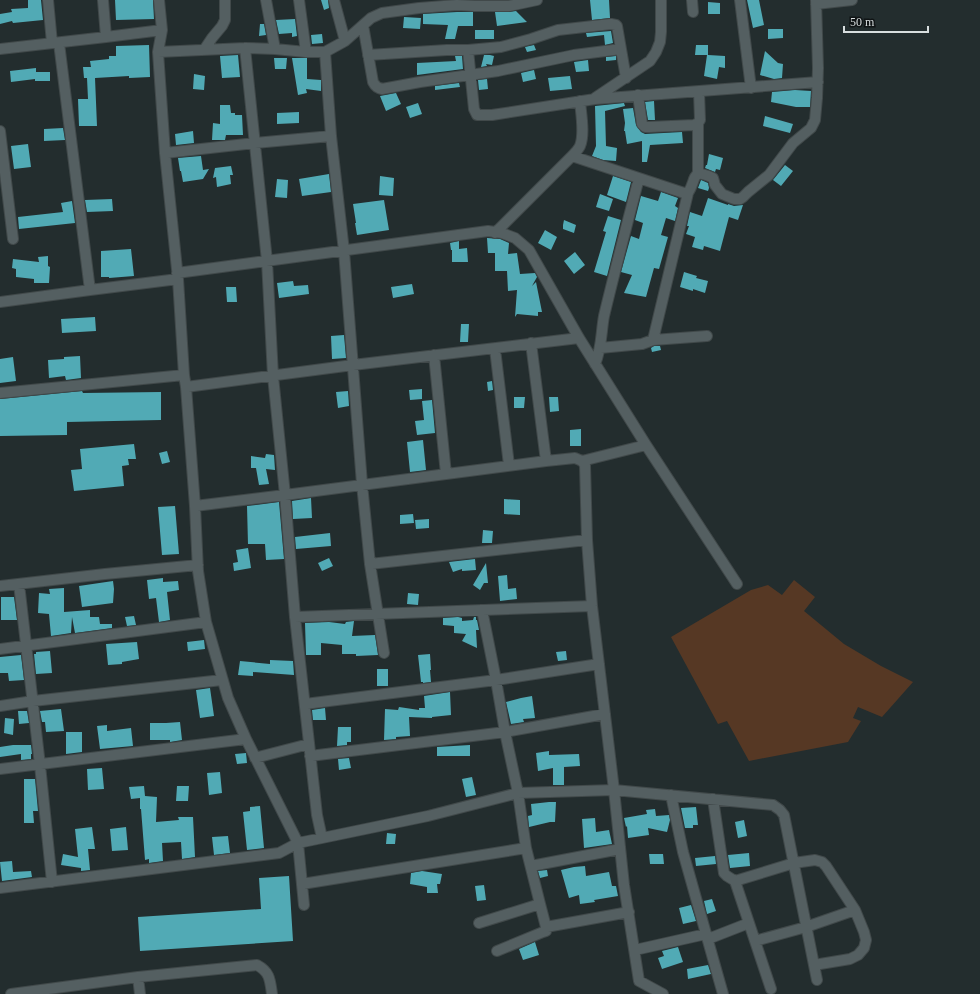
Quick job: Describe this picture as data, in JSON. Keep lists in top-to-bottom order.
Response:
{
  "scale_bar": "50 m"
}
